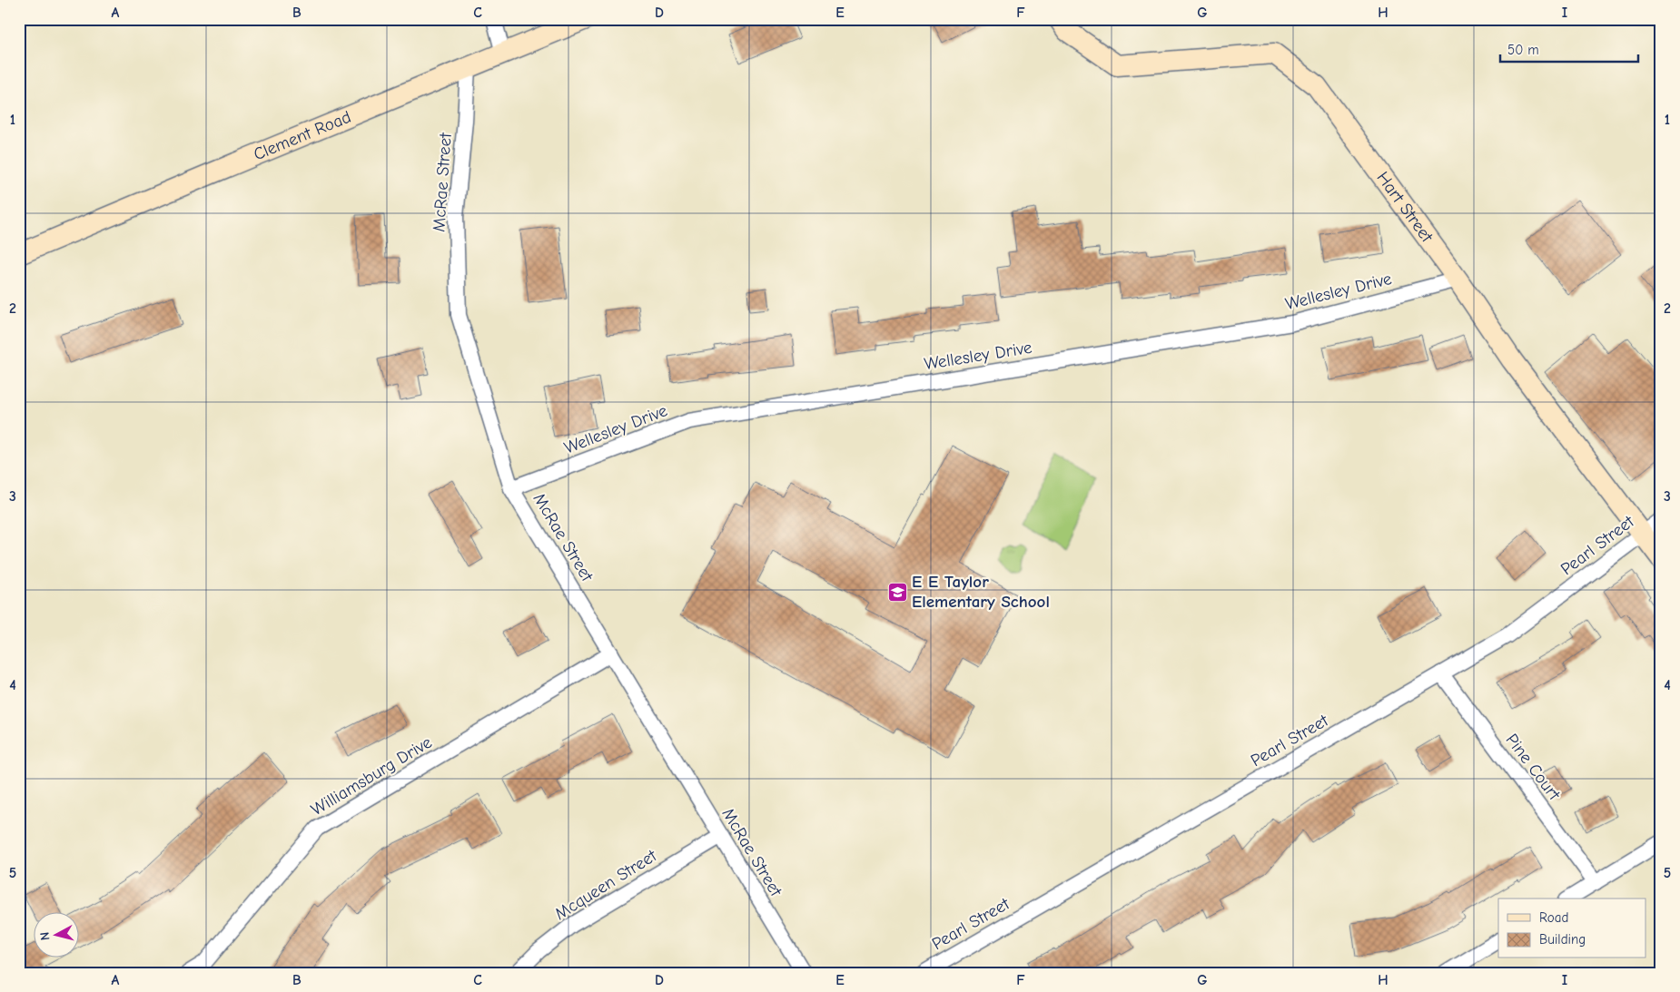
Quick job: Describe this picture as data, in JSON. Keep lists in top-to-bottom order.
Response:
{
  "streets": {
    "street": [
      "Clement Road",
      "McRae Street",
      "Hart Street",
      "Wellesley Drive",
      "Pearl Street",
      "Pine Court",
      "Williamsburg Drive",
      "Mcqueen Street"
    ]
  },
  "crossings": [
    ["Clement Road", "McRae Street"],
    ["McRae Street", "Wellesley Drive"],
    ["McRae Street", "Williamsburg Drive"],
    ["McRae Street", "Mcqueen Street"],
    ["Hart Street", "Wellesley Drive"],
    ["Hart Street", "Pearl Street"],
    ["Pearl Street", "Pine Court"]
  ],
  "places": {
    "school or university": ["E E Taylor Elementary School"]
  },
  "legend": ["Road", "Building"],
  "scale_bar": "50 m",
  "north": "left",
  "grid": {
    "columns": [
      "A",
      "B",
      "C",
      "D",
      "E",
      "F",
      "G",
      "H",
      "I"
    ],
    "rows": [
      "1",
      "2",
      "3",
      "4",
      "5"
    ]
  }
}
